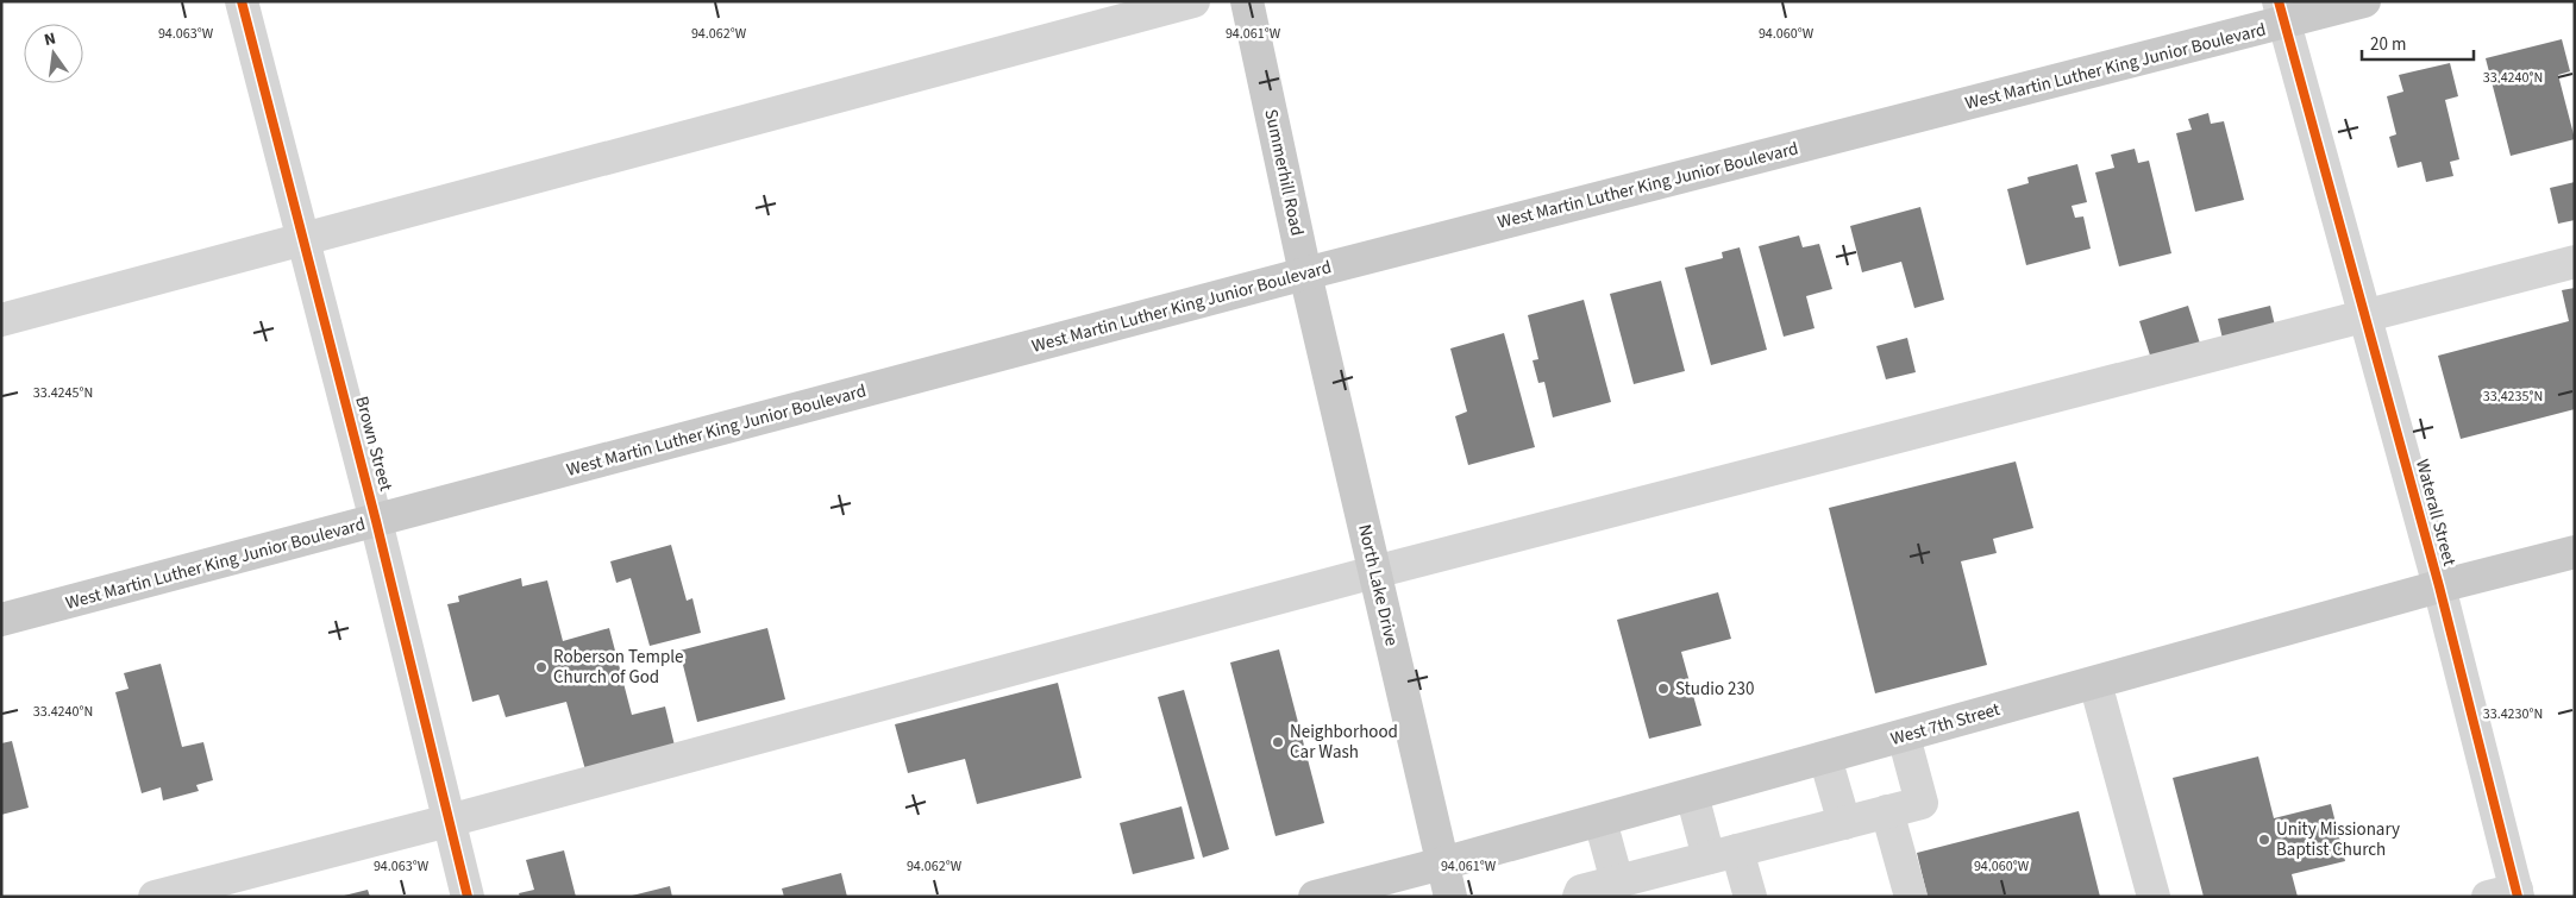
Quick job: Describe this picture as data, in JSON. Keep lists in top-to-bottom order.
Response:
{
  "streets": {
    "main road": [
      "West Martin Luther King Junior Boulevard",
      "Summerhill Road",
      "North Lake Drive",
      "West 7th Street"
    ],
    "street": ["Brown Street", "Waterall Street"]
  },
  "crossings": [
    ["West Martin Luther King Junior Boulevard", "Summerhill Road"],
    ["West Martin Luther King Junior Boulevard", "Brown Street"],
    ["West Martin Luther King Junior Boulevard", "Waterall Street"],
    ["West Martin Luther King Junior Boulevard", "North Lake Drive"],
    ["Summerhill Road", "North Lake Drive"],
    ["Waterall Street", "West 7th Street"],
    ["North Lake Drive", "West 7th Street"]
  ],
  "places": [
    "Roberson Temple Church of God",
    "Studio 230",
    "Neighborhood Car Wash",
    "Unity Missionary Baptist Church"
  ],
  "scale_bar": "20 m",
  "north": "top",
  "coordinates": [
    "94.063°W",
    "94.062°W",
    "94.061°W",
    "94.060°W",
    "33.4240°N",
    "33.4245°N",
    "33.4235°N",
    "33.4230°N"
  ]
}
